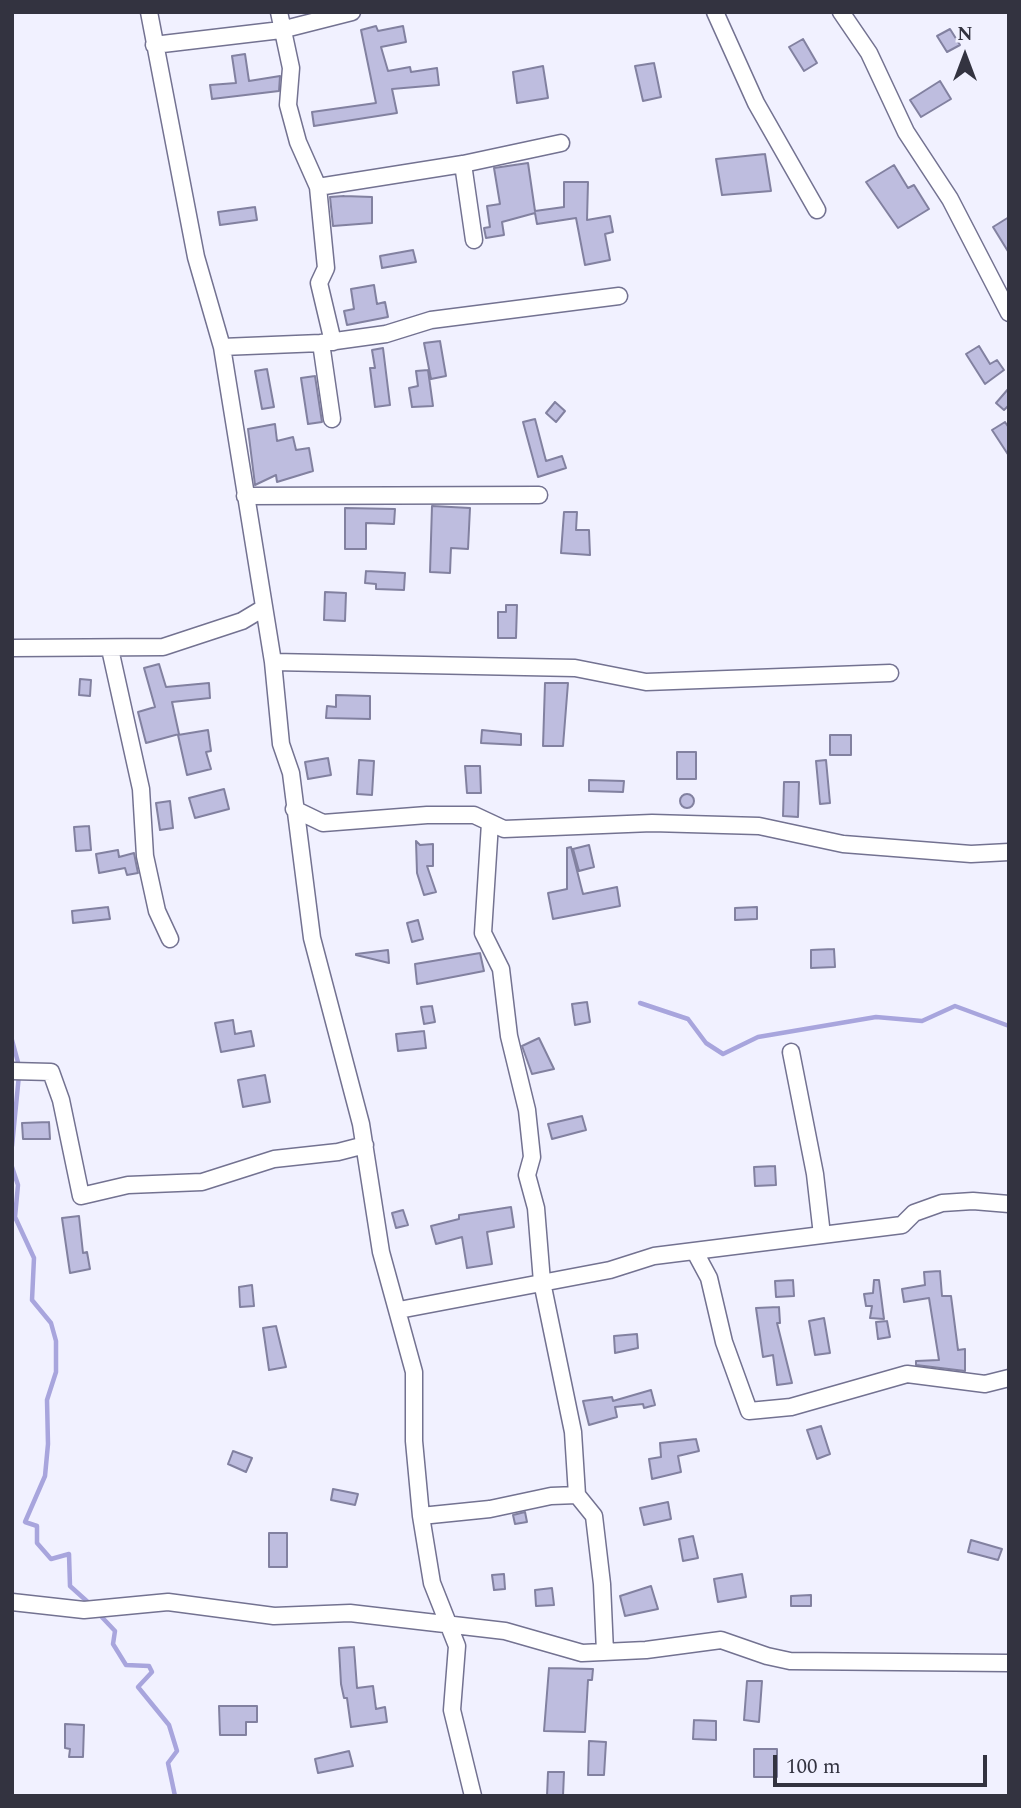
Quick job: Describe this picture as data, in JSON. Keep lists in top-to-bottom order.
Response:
{
  "scale_bar": "100 m",
  "north": "top"
}
